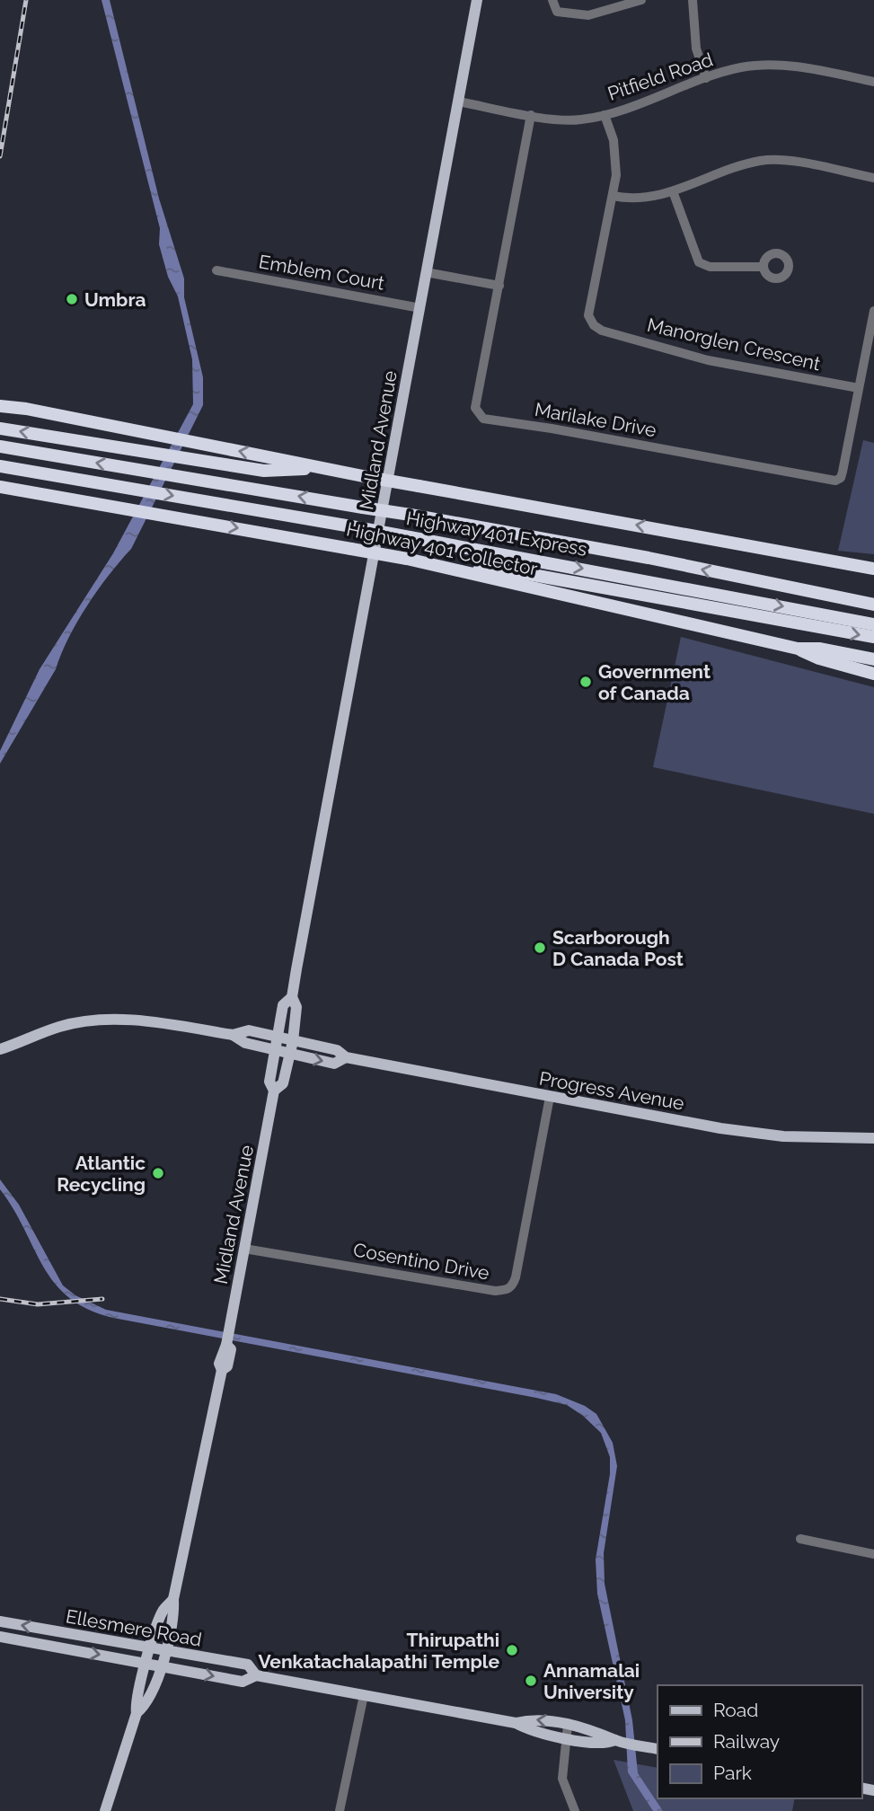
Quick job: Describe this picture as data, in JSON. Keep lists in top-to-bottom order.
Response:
{
  "streets": {
    "highway": ["Highway 401 Express", "Highway 401 Collector"],
    "main road": ["Midland Avenue", "Progress Avenue", "Ellesmere Road"],
    "street": [
      "Pitfield Road",
      "Emblem Court",
      "Manorglen Crescent",
      "Marilake Drive",
      "Cosentino Drive"
    ]
  },
  "crossings": [
    ["Pitfield Road", "Manorglen Crescent"],
    ["Pitfield Road", "Marilake Drive"],
    ["Pitfield Road", "Midland Avenue"],
    ["Emblem Court", "Midland Avenue"],
    ["Manorglen Crescent", "Marilake Drive"],
    ["Midland Avenue", "Progress Avenue"],
    ["Midland Avenue", "Cosentino Drive"],
    ["Midland Avenue", "Ellesmere Road"],
    ["Progress Avenue", "Cosentino Drive"]
  ],
  "places": [
    "Umbra",
    "Government of Canada",
    "Scarborough D Canada Post",
    "Atlantic Recycling",
    "Thirupathi Venkatachalapathi Temple",
    "Annamalai University"
  ],
  "legend": ["Road", "Railway", "Park"]
}
